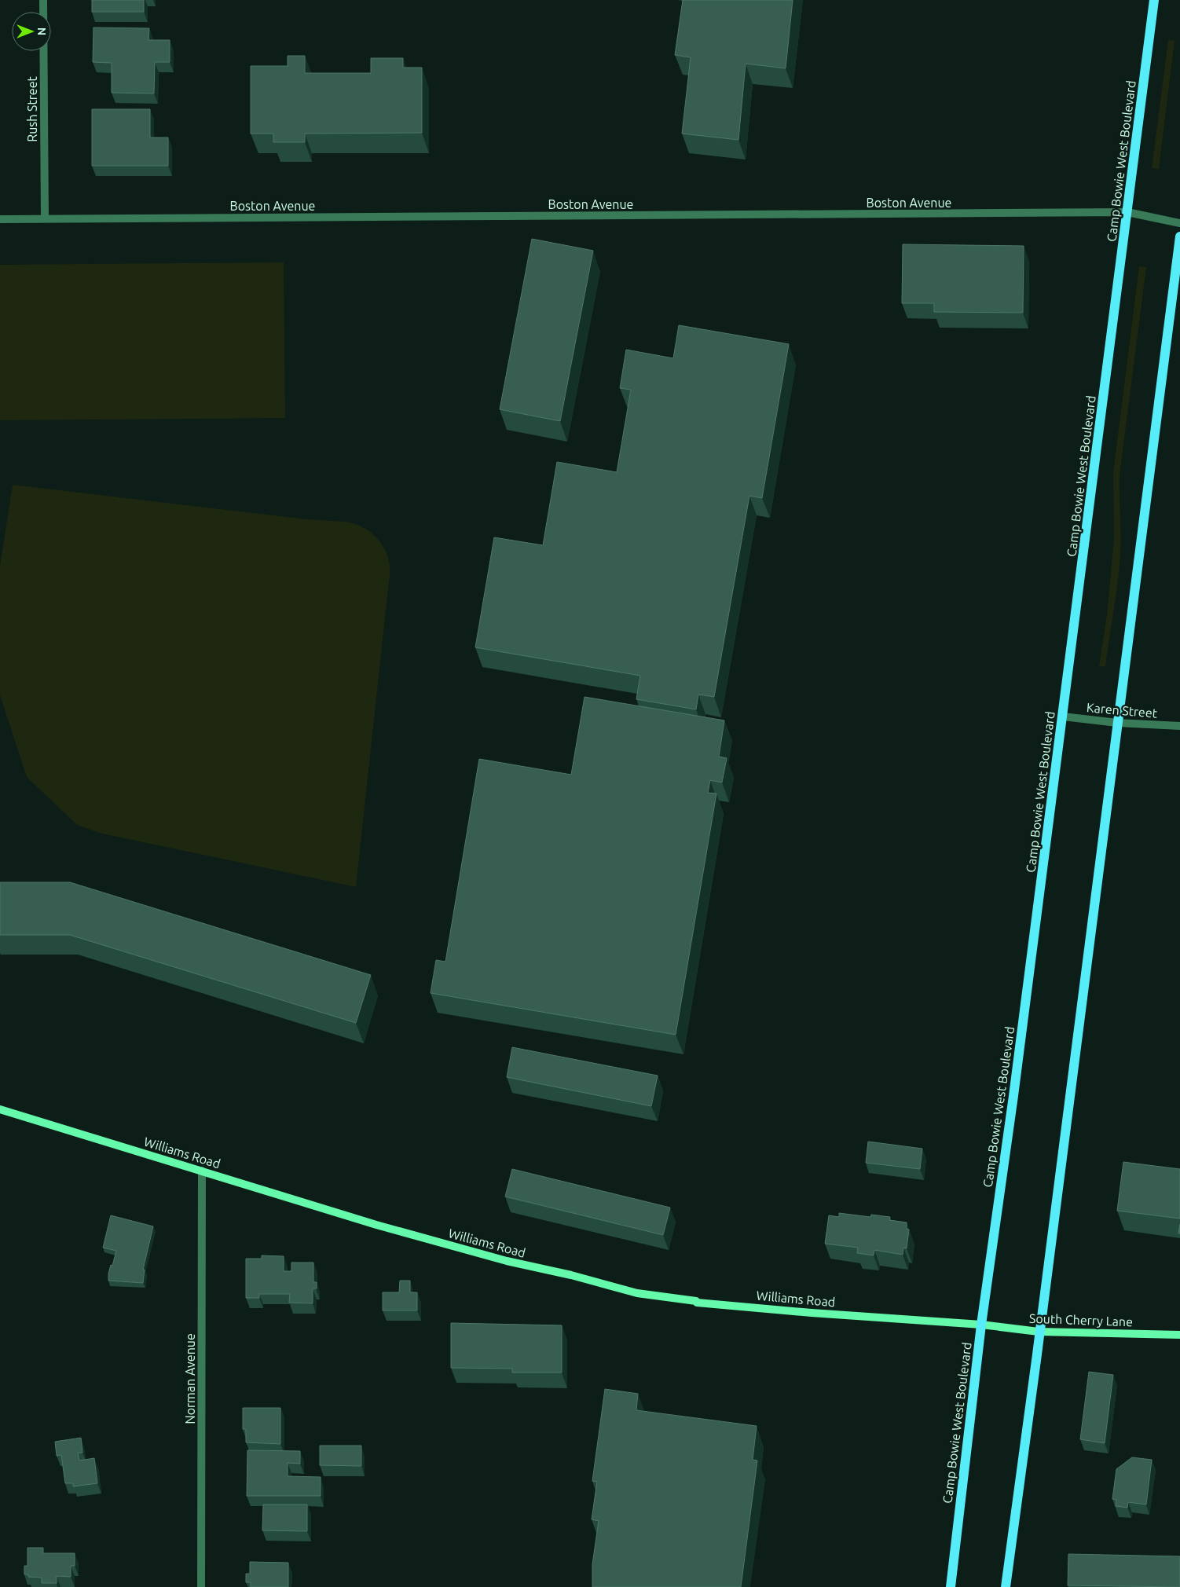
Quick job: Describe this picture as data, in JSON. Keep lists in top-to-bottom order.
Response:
{
  "streets": {
    "main road": ["Camp Bowie West Boulevard"],
    "street": [
      "Rush Street",
      "Boston Avenue",
      "Karen Street",
      "Williams Road",
      "South Cherry Lane",
      "Norman Avenue"
    ]
  },
  "crossings": [
    ["Rush Street", "Boston Avenue"],
    ["Camp Bowie West Boulevard", "Boston Avenue"],
    ["Camp Bowie West Boulevard", "Karen Street"],
    ["Camp Bowie West Boulevard", "Williams Road"],
    ["Camp Bowie West Boulevard", "South Cherry Lane"],
    ["Williams Road", "South Cherry Lane"],
    ["Williams Road", "Norman Avenue"]
  ],
  "north": "right"
}
